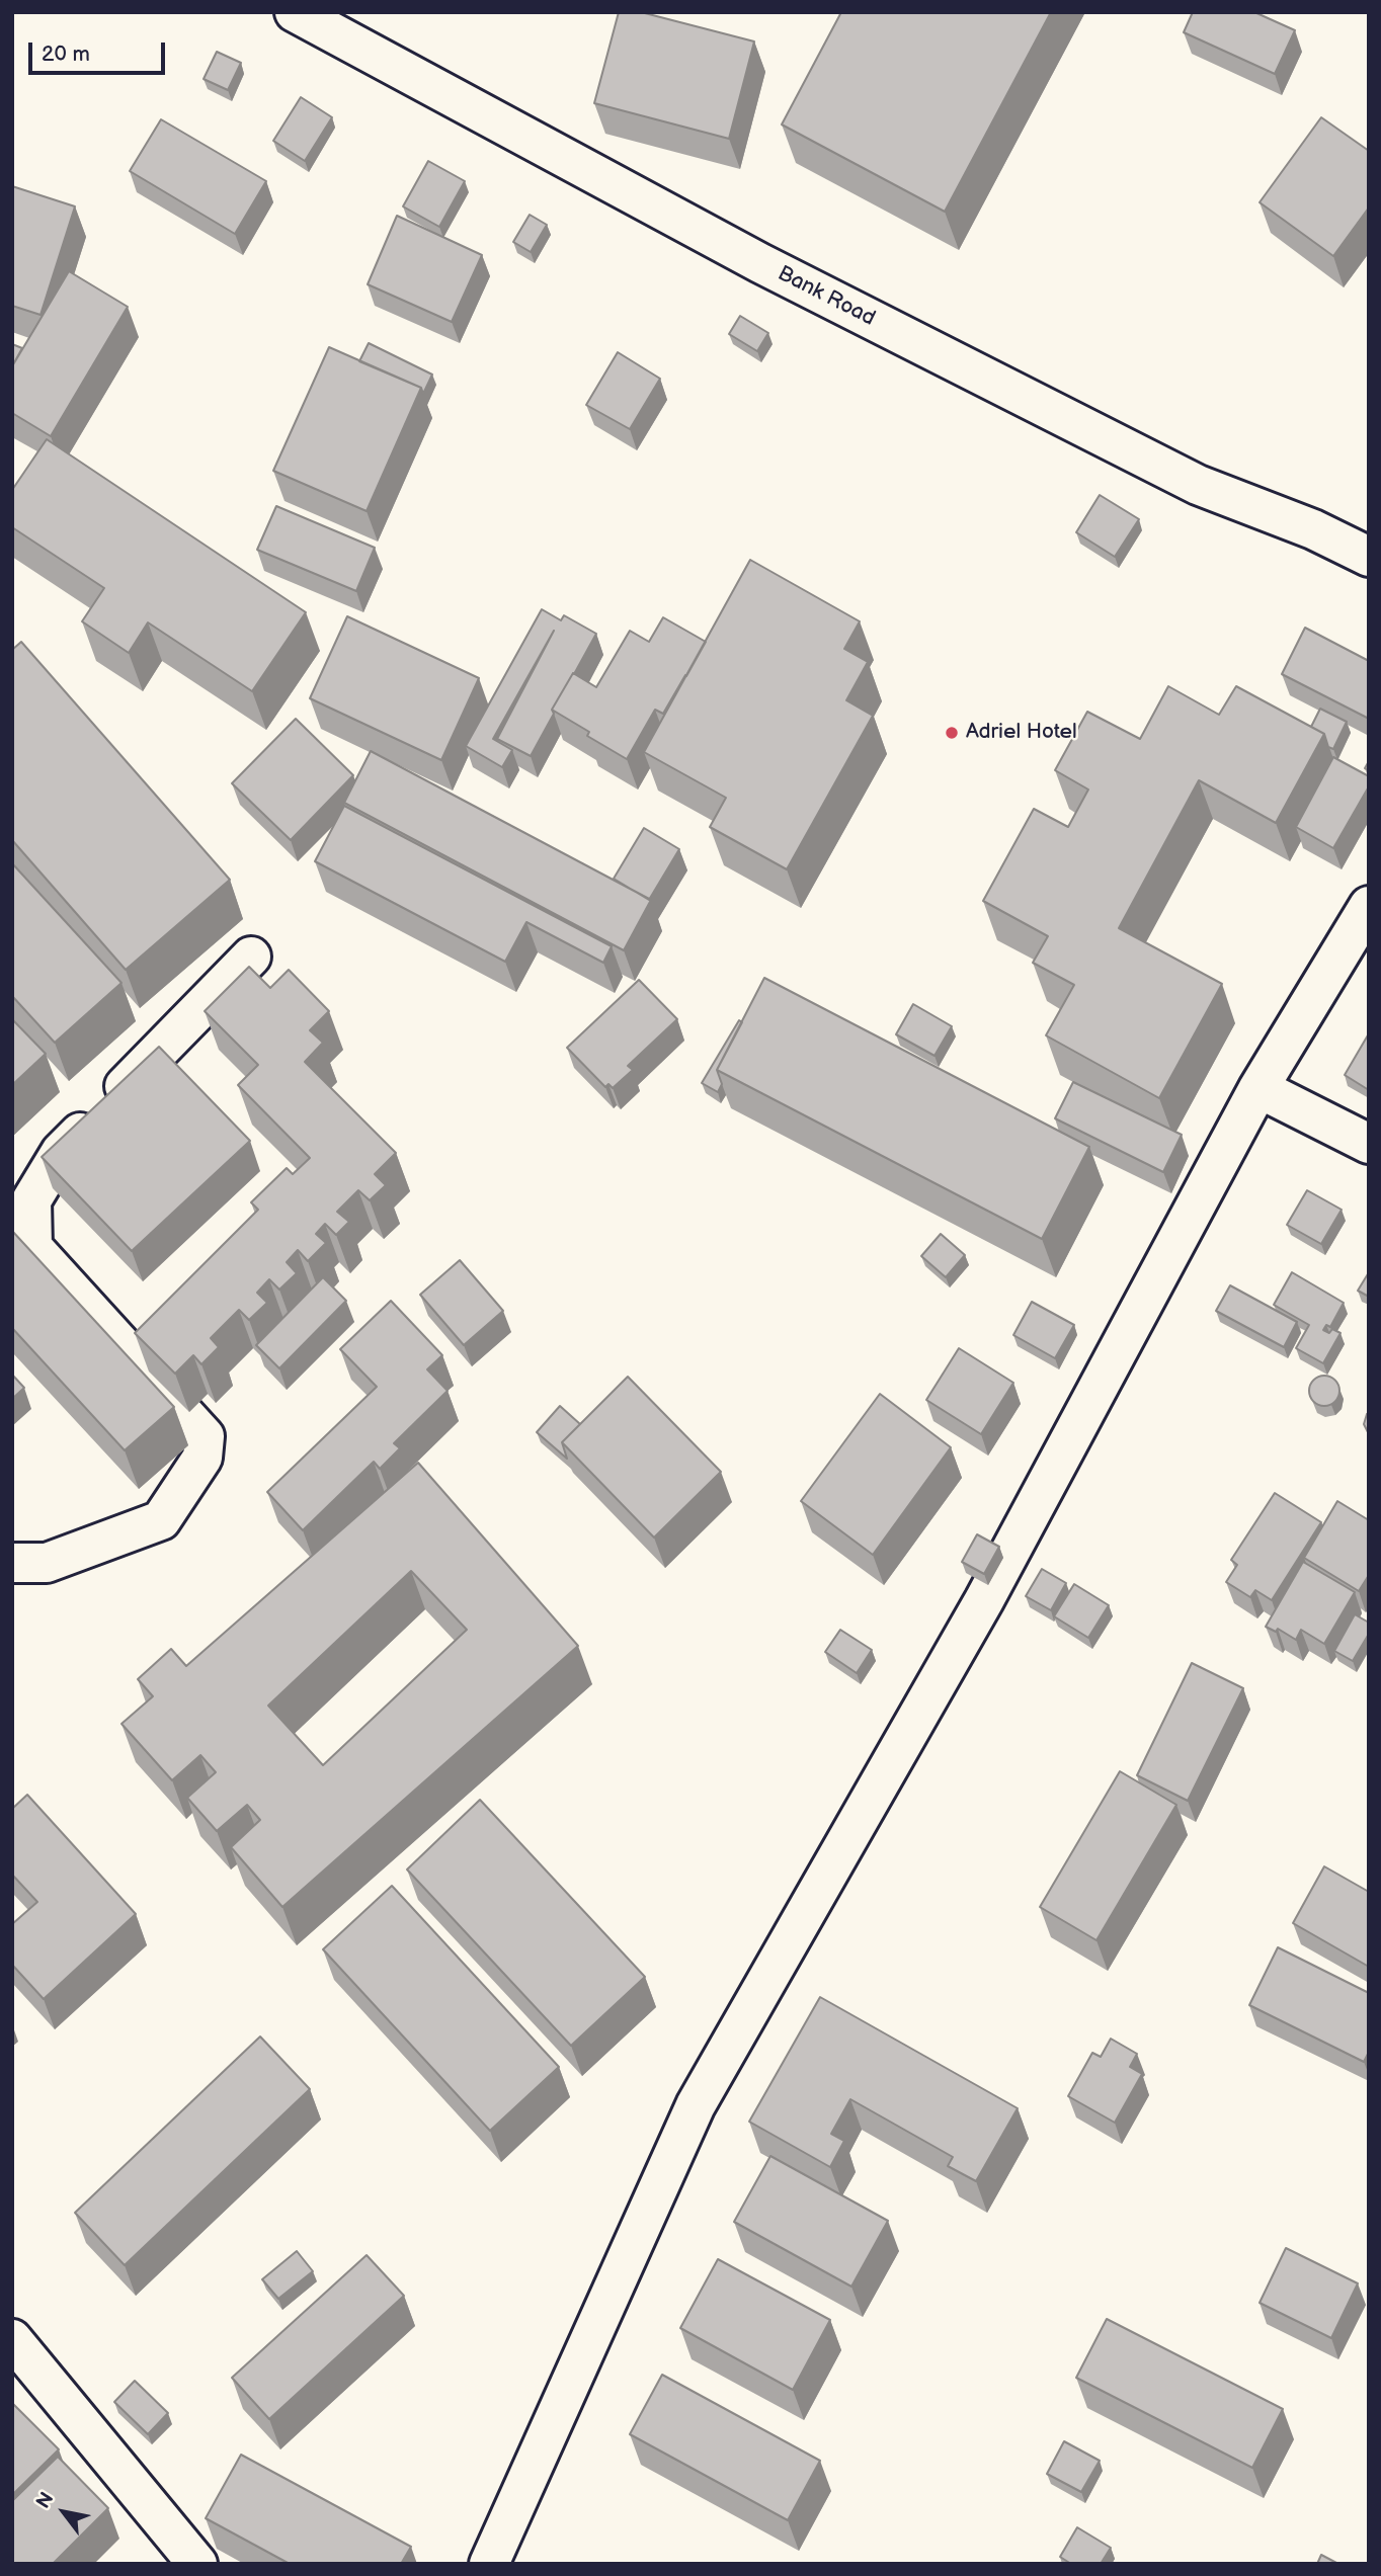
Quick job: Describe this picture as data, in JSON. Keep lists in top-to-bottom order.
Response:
{
  "streets": {
    "street": ["Bank Road"]
  },
  "places": ["Adriel Hotel"],
  "scale_bar": "20 m",
  "north": "top left"
}
